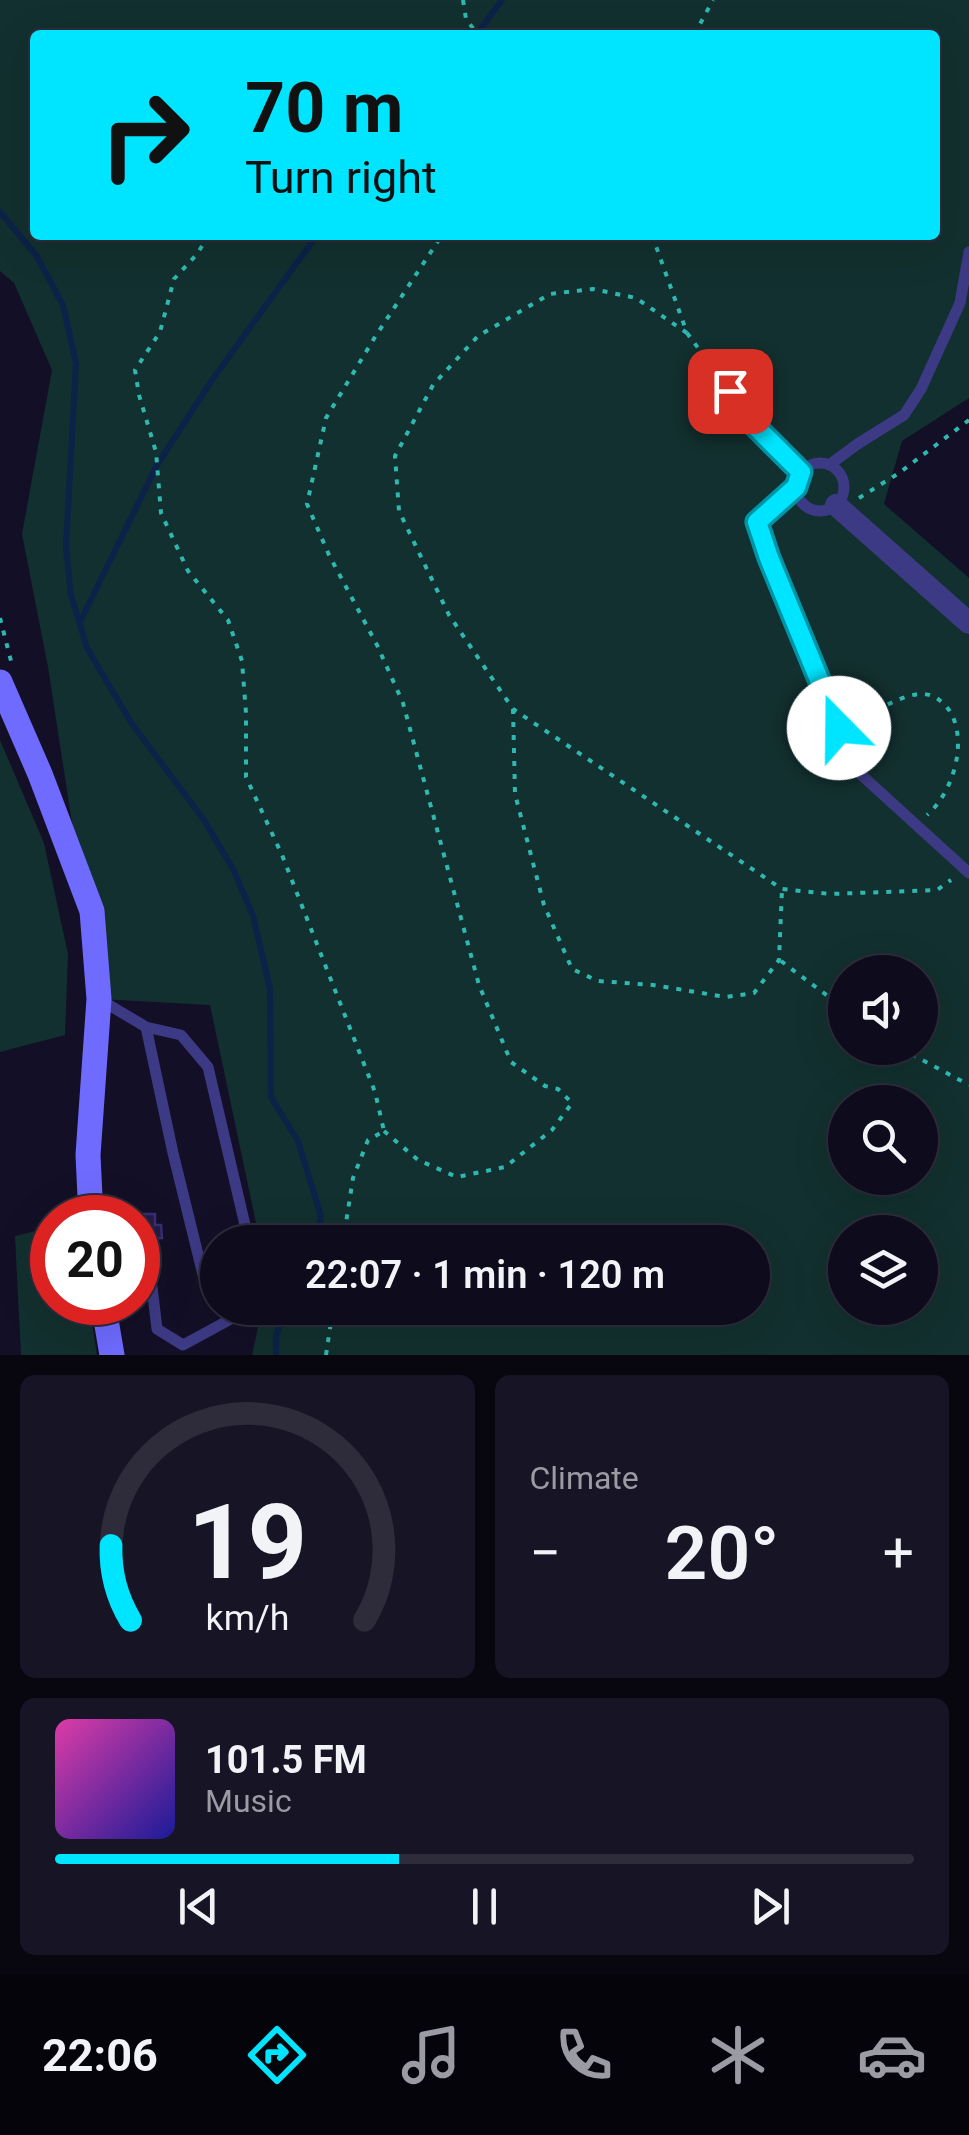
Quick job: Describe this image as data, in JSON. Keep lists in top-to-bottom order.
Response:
{
  "page": {
    "turn": ["70 m", "Turn right"],
    "limit": "20",
    "trip": "22:07 · 1 min · 120 m",
    "tile": "Climate",
    "heat": ["−", "20°", "+"],
    "song": ["101.5 FM", "Music"],
    "tabs": "22:06",
    "gauge": ["19", "km/h"]
  }
}
